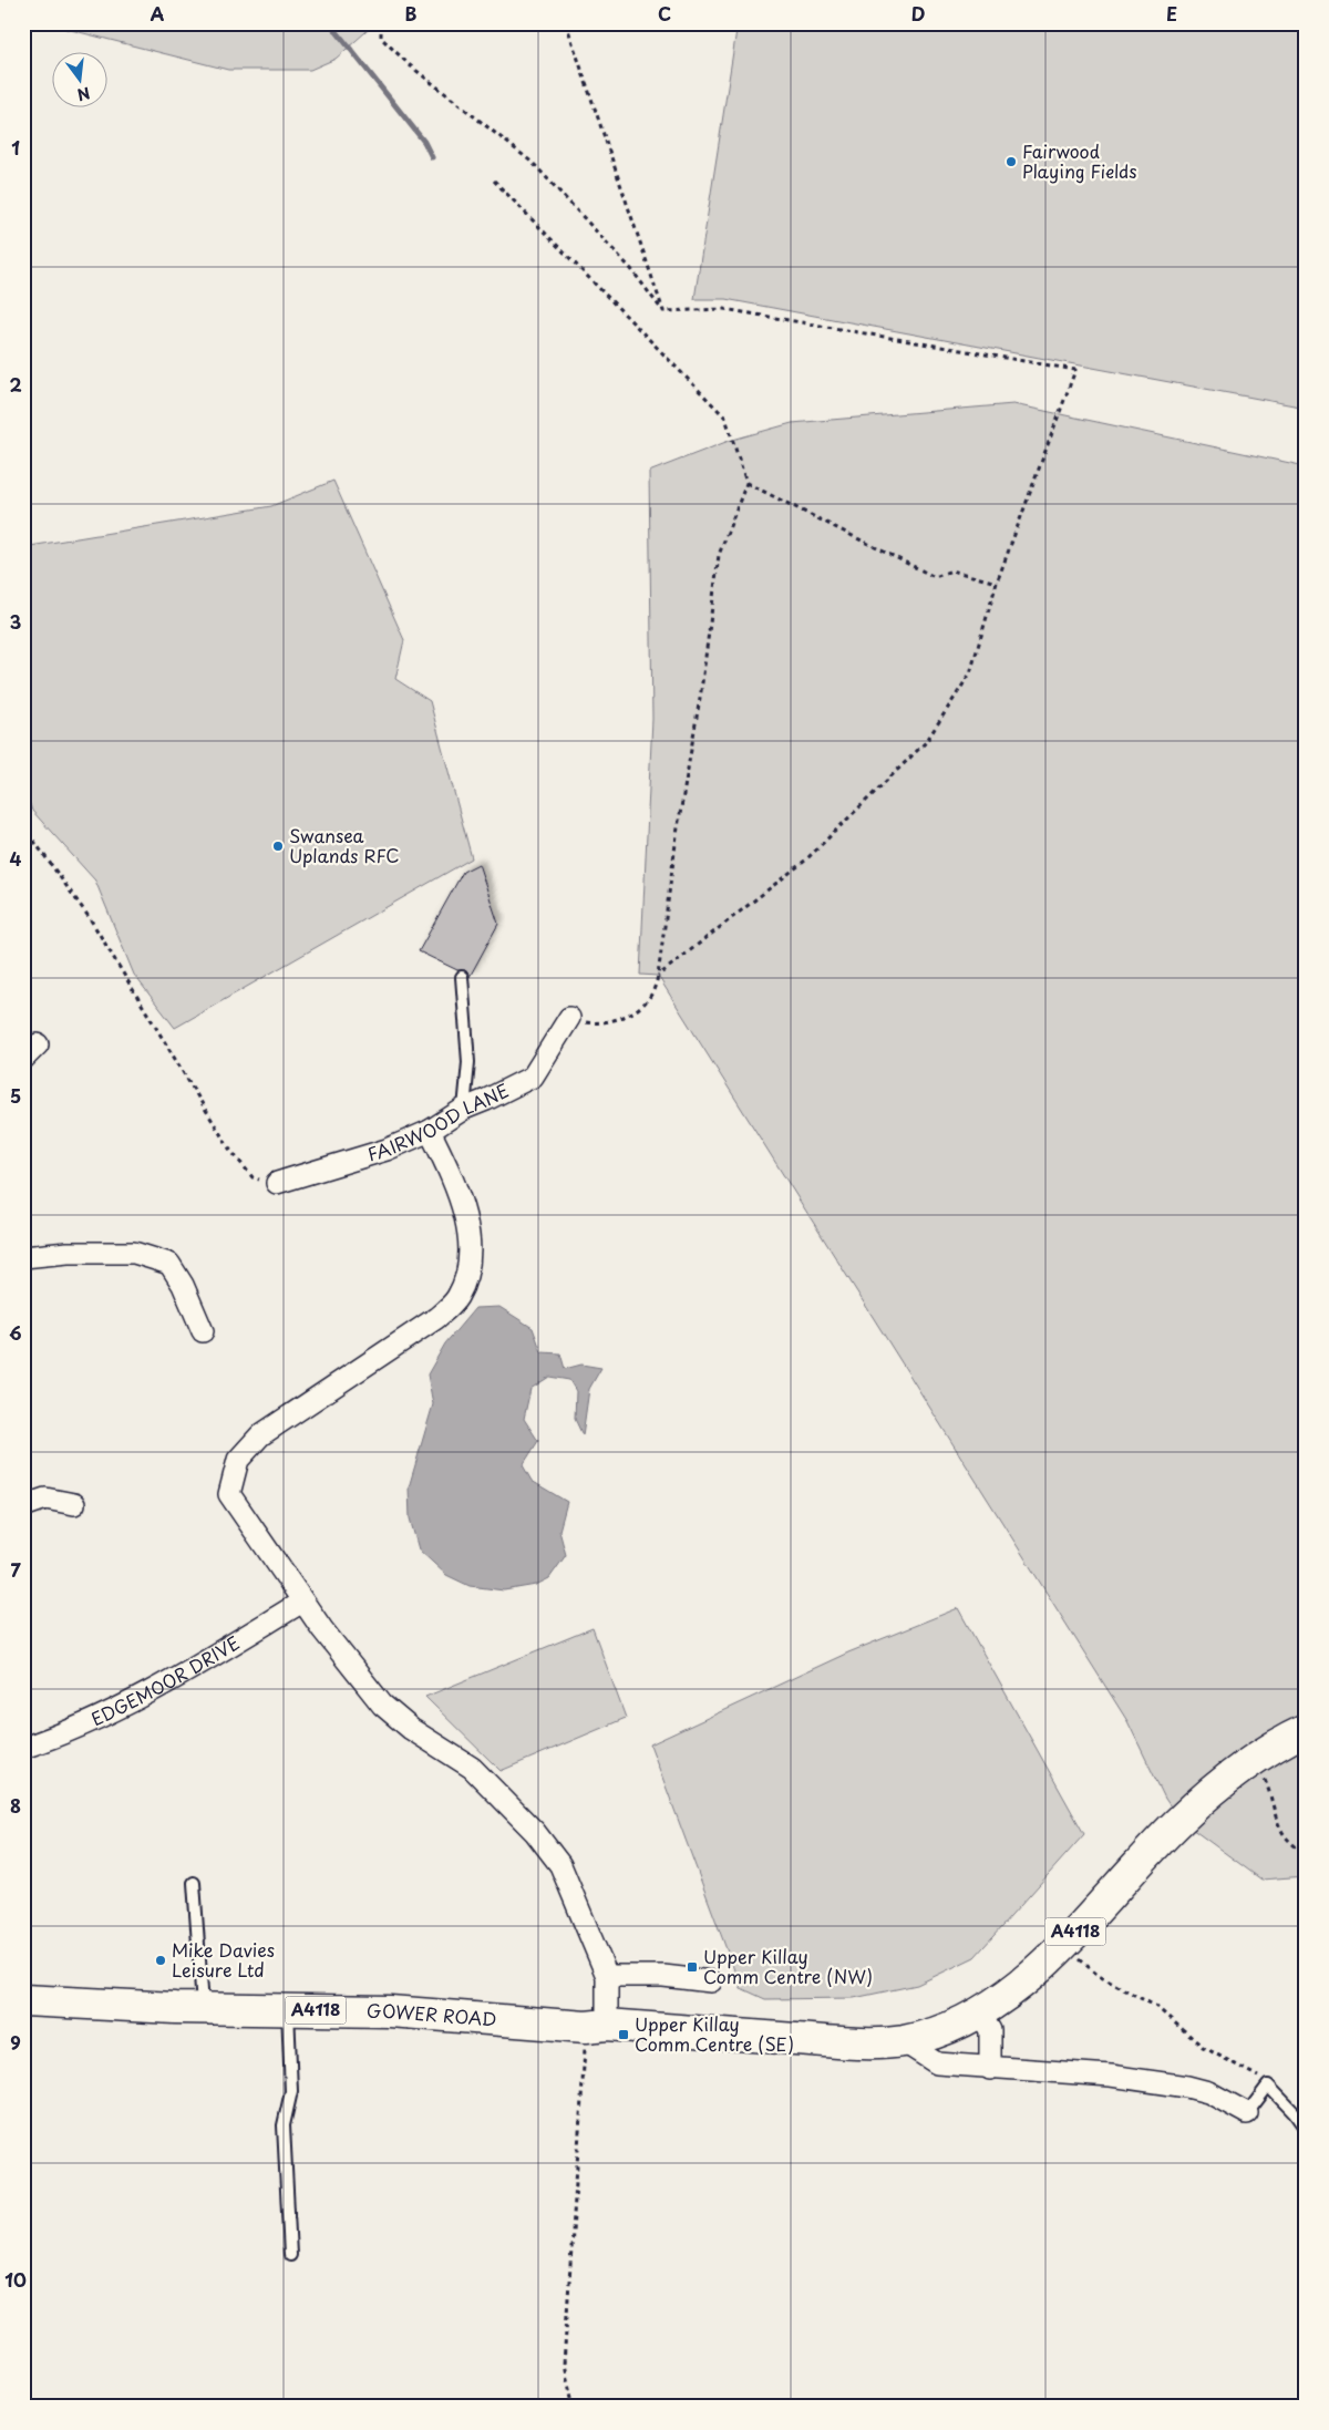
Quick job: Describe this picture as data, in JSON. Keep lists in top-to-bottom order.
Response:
{
  "streets": {
    "main road": ["A4118", "GOWER ROAD"],
    "street": ["FAIRWOOD LANE", "EDGEMOOR DRIVE"]
  },
  "crossings": [
    ["A4118", "GOWER ROAD"]
  ],
  "places": {
    "other": ["Fairwood Playing Fields", "Swansea Uplands RFC", "Mike Davies Leisure Ltd"],
    "transit": ["Upper Killay Comm Centre (NW)", "Upper Killay Comm Centre (SE)"]
  },
  "north": "bottom",
  "grid": {
    "columns": [
      "A",
      "B",
      "C",
      "D",
      "E"
    ],
    "rows": [
      "1",
      "2",
      "3",
      "4",
      "5",
      "6",
      "7",
      "8",
      "9",
      "10"
    ]
  }
}
